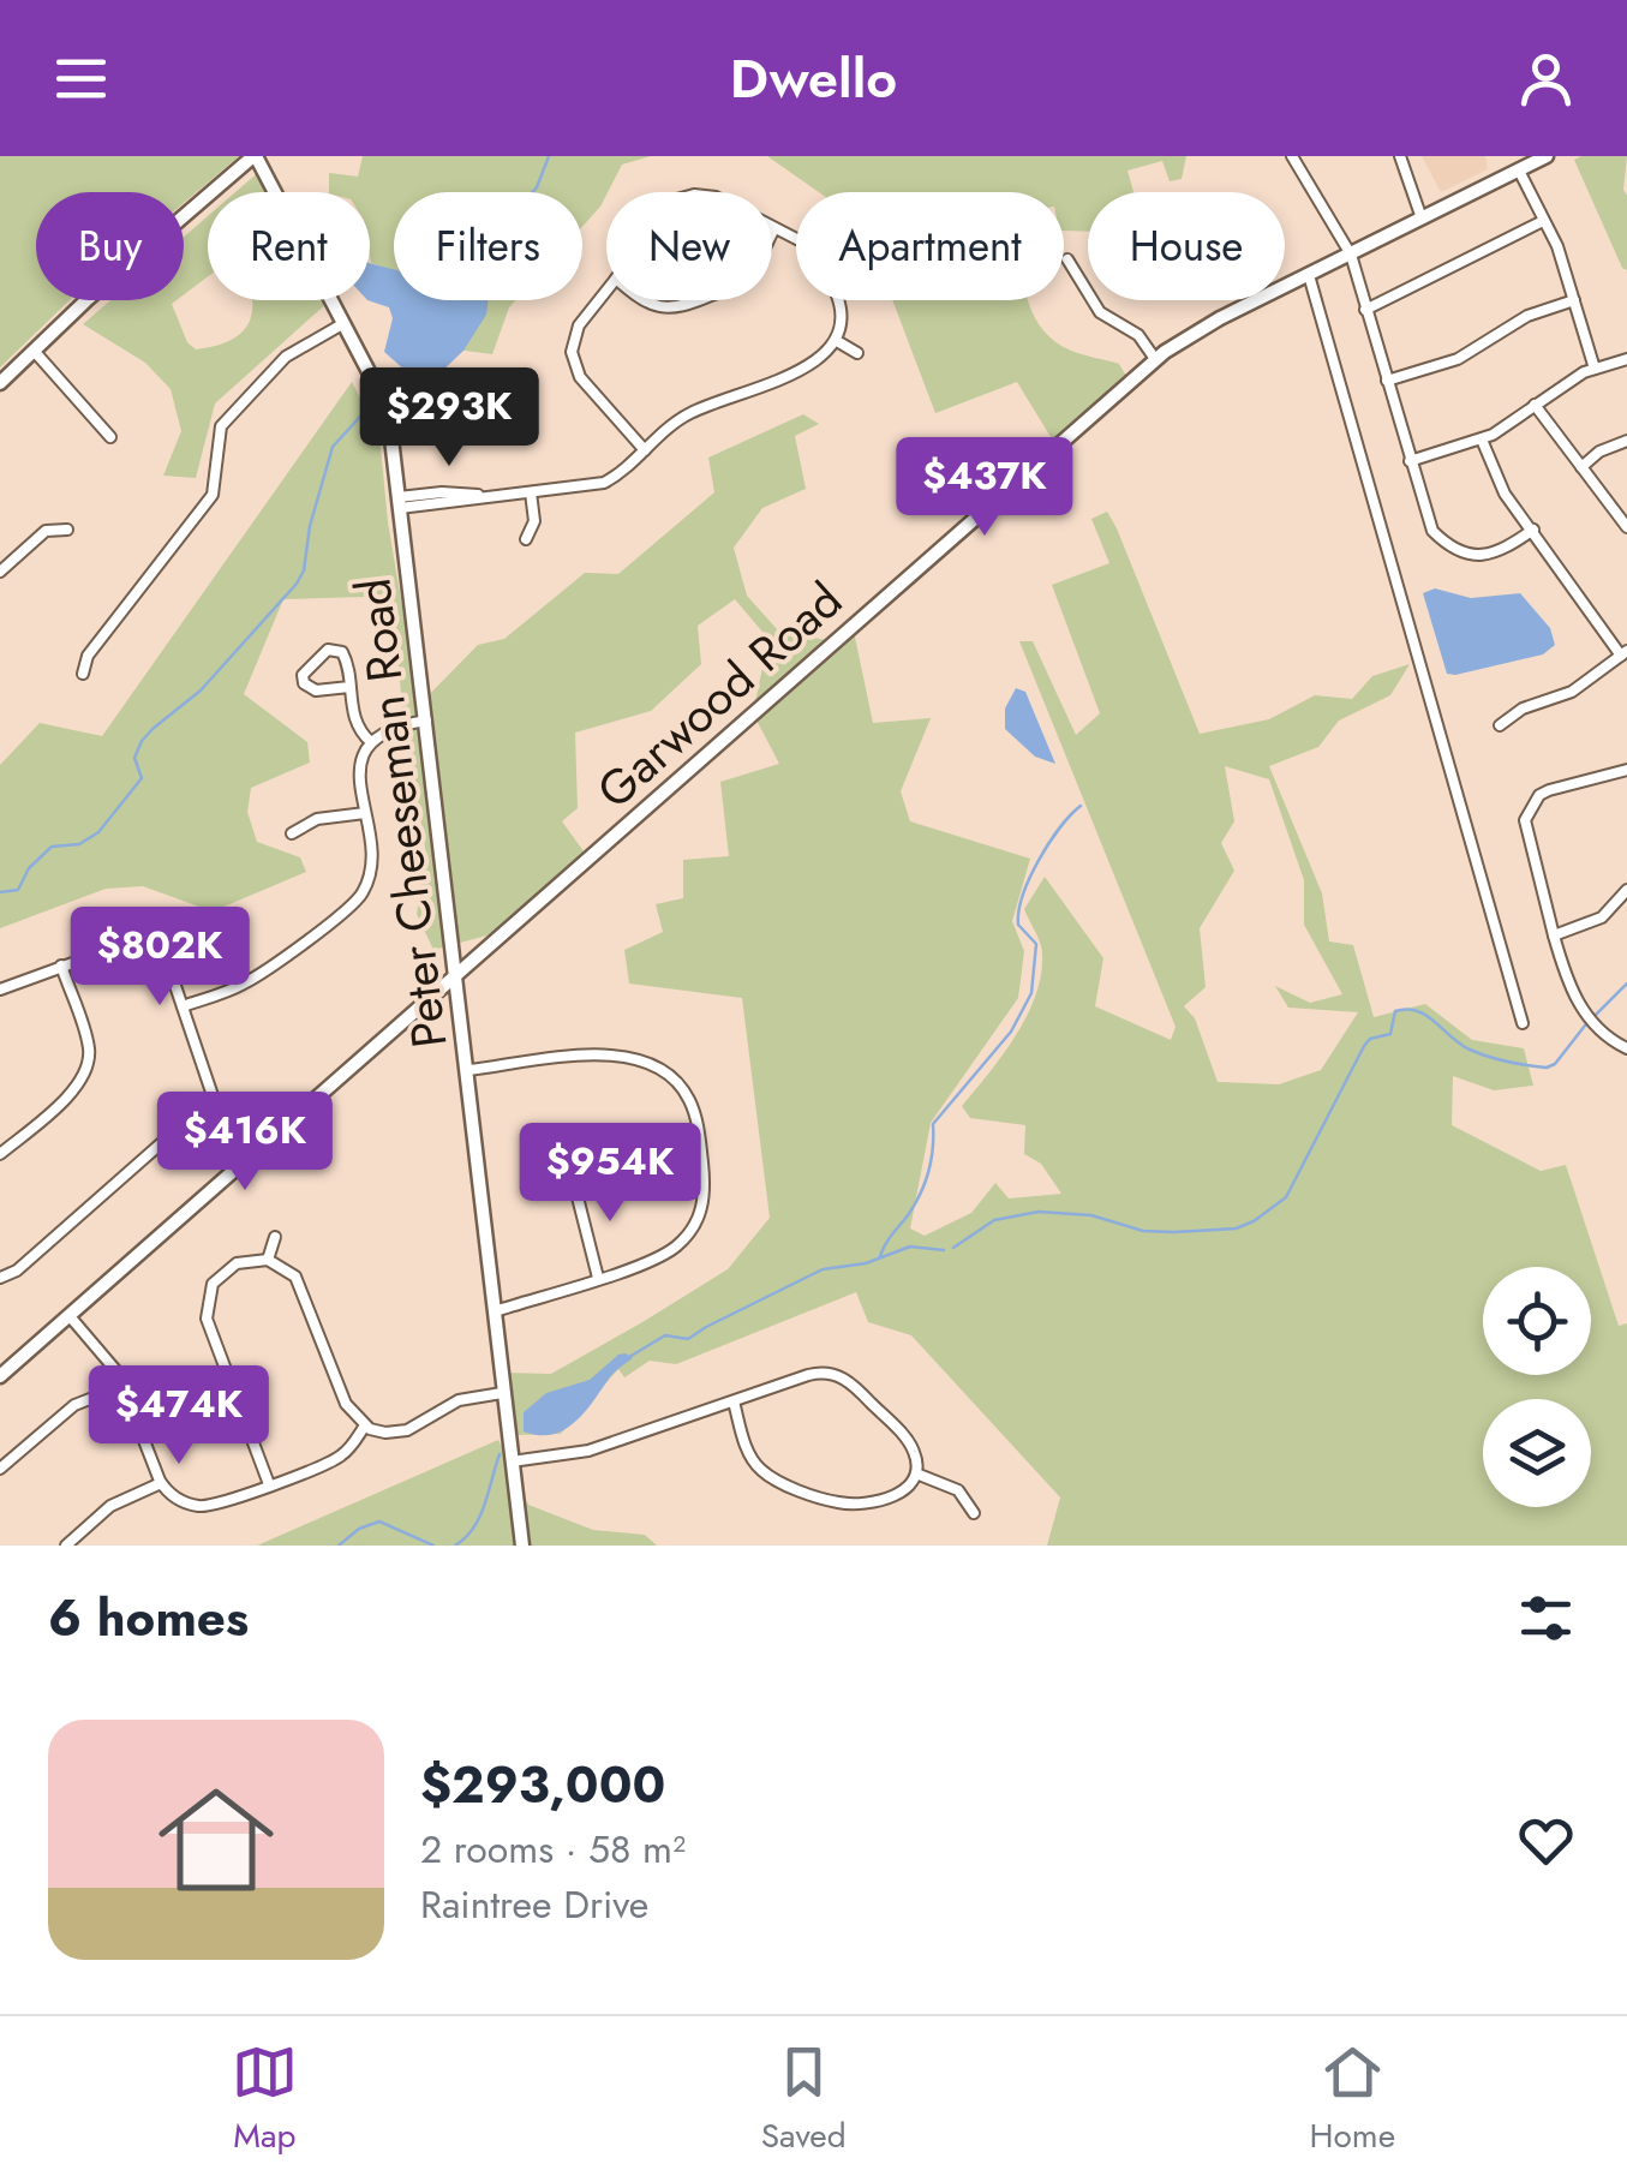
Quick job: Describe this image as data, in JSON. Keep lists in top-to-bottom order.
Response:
{
  "streets": {
    "street": ["Garwood Road", "Peter Cheeseman Road"]
  },
  "crossings": [
    ["Garwood Road", "Peter Cheeseman Road"]
  ],
  "page": {
    "header": "Dwello",
    "chip": [
      "Buy",
      "Rent",
      "Filters",
      "New",
      "Apartment",
      "House"
    ],
    "price": [
      "$293K",
      "$437K",
      "$802K",
      "$416K",
      "$954K",
      "$474K"
    ],
    "heading": "6 homes",
    "list": [
      {
        "name": "$293,000",
        "note": "2 rooms · 58 m² · Raintree Drive"
      }
    ],
    "tabs": ["Map", "Saved", "Home"]
  }
}
